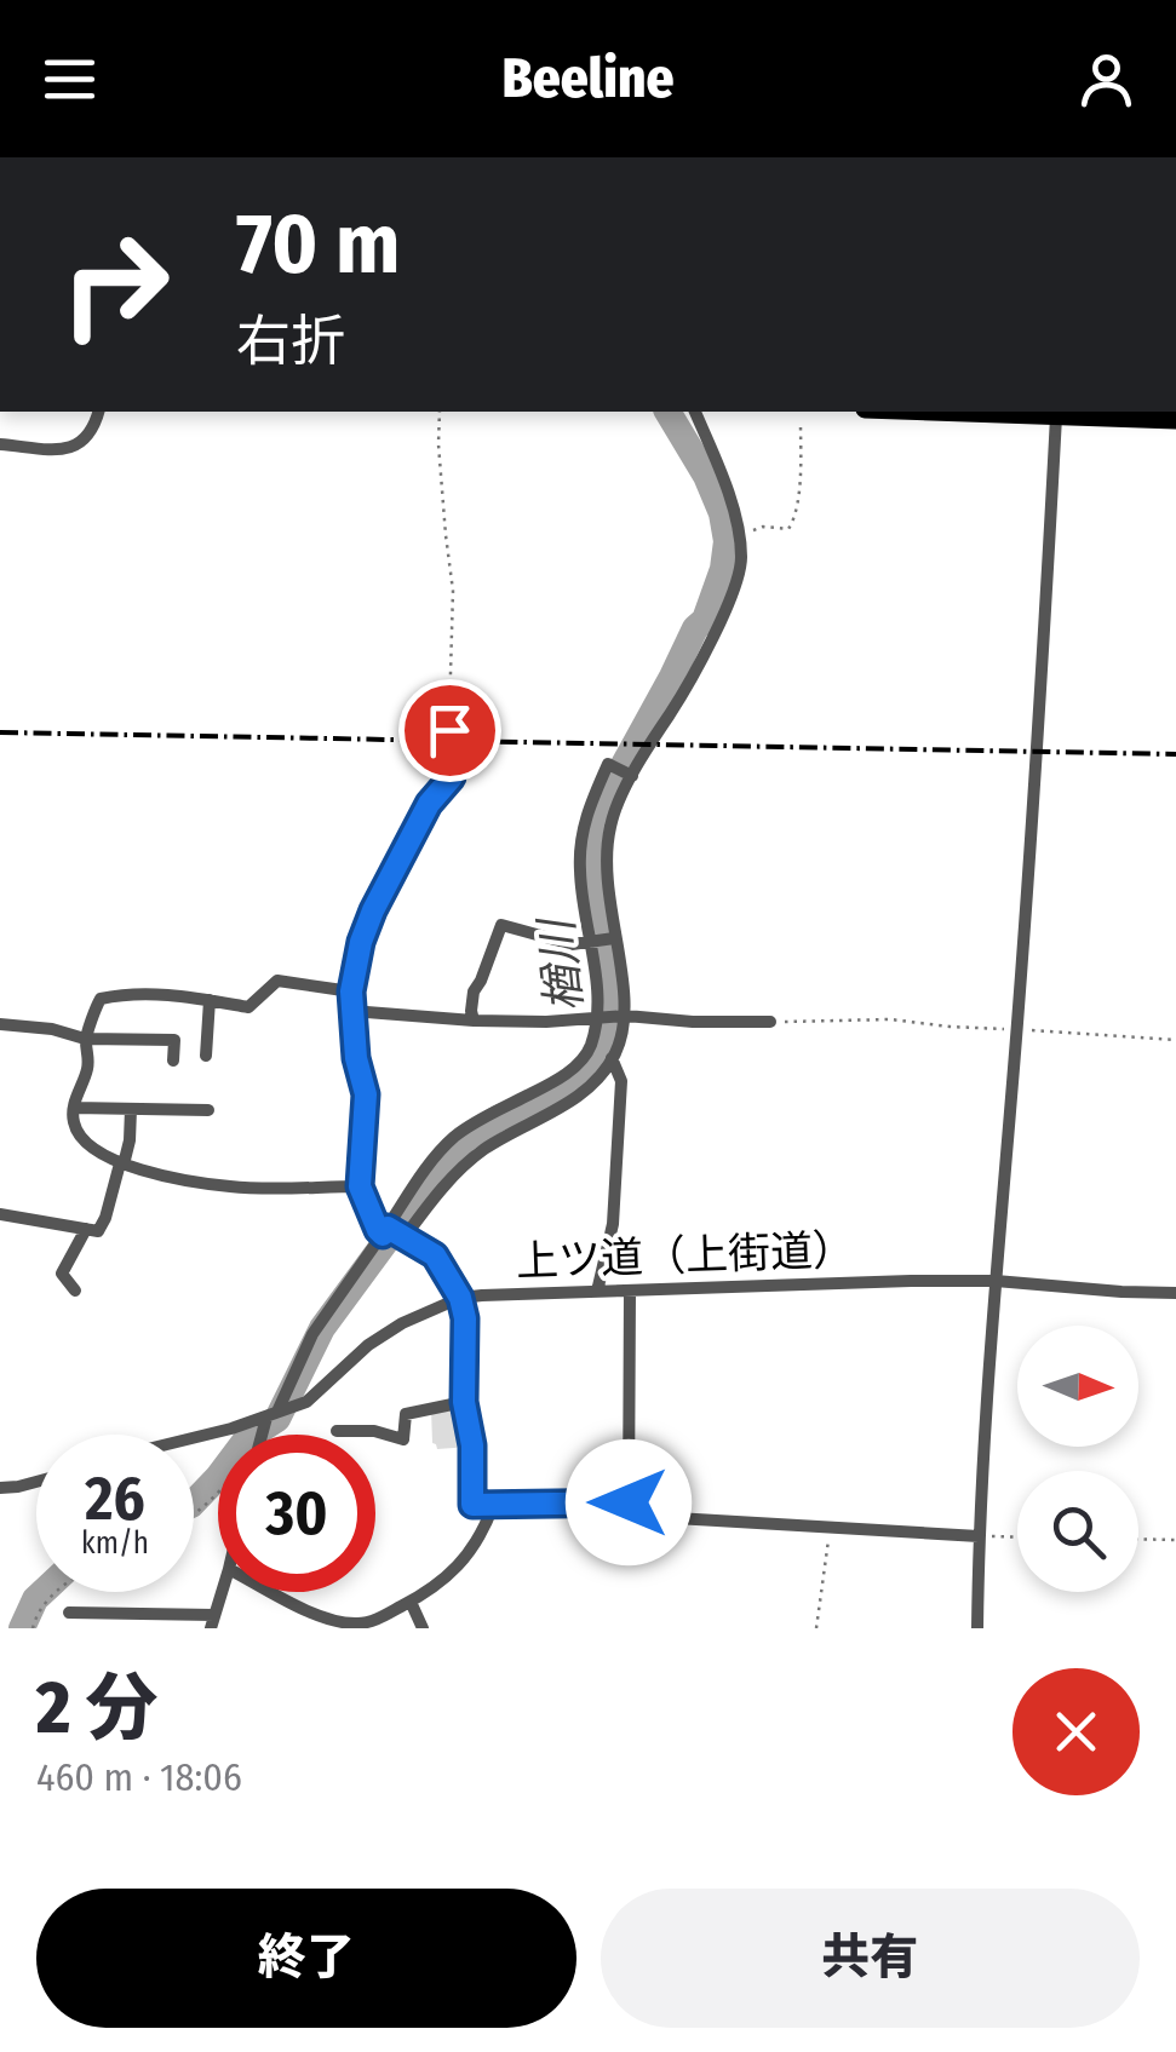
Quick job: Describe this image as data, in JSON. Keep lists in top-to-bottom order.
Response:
{
  "streets": {
    "street": ["上ツ道（上街道）"]
  },
  "water": ["楢川"],
  "north": "right",
  "page": {
    "header": "Beeline",
    "turn": ["70 m", "右折"],
    "speed": "26 km/h",
    "limit": "30",
    "heading": ["2 分", "460 m · 18:06"],
    "buttons": ["終了", "共有"]
  }
}
